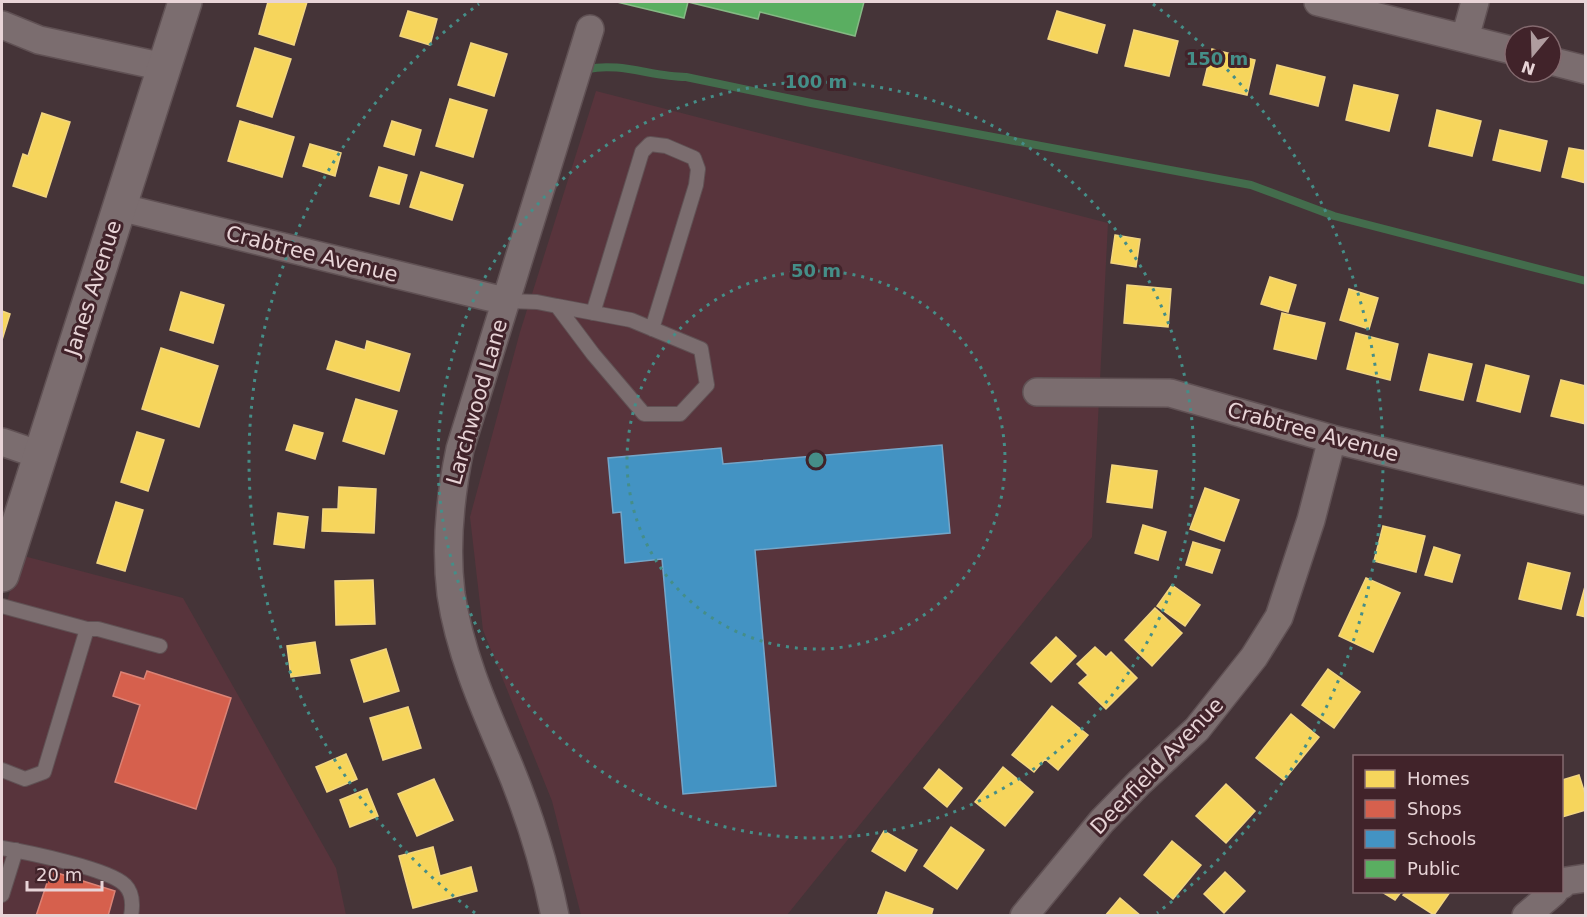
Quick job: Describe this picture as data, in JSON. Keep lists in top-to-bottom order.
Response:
{
  "streets": {
    "street": [
      "Crabtree Avenue",
      "Janes Avenue",
      "Larchwood Lane",
      "Deerfield Avenue"
    ]
  },
  "crossings": [
    ["Crabtree Avenue", "Janes Avenue"],
    ["Crabtree Avenue", "Larchwood Lane"],
    ["Crabtree Avenue", "Deerfield Avenue"]
  ],
  "legend": [
    "Homes",
    "Shops",
    "Schools",
    "Public"
  ],
  "scale_bar": "20 m",
  "north": "bottom",
  "rings": ["150 m", "100 m", "50 m"]
}
